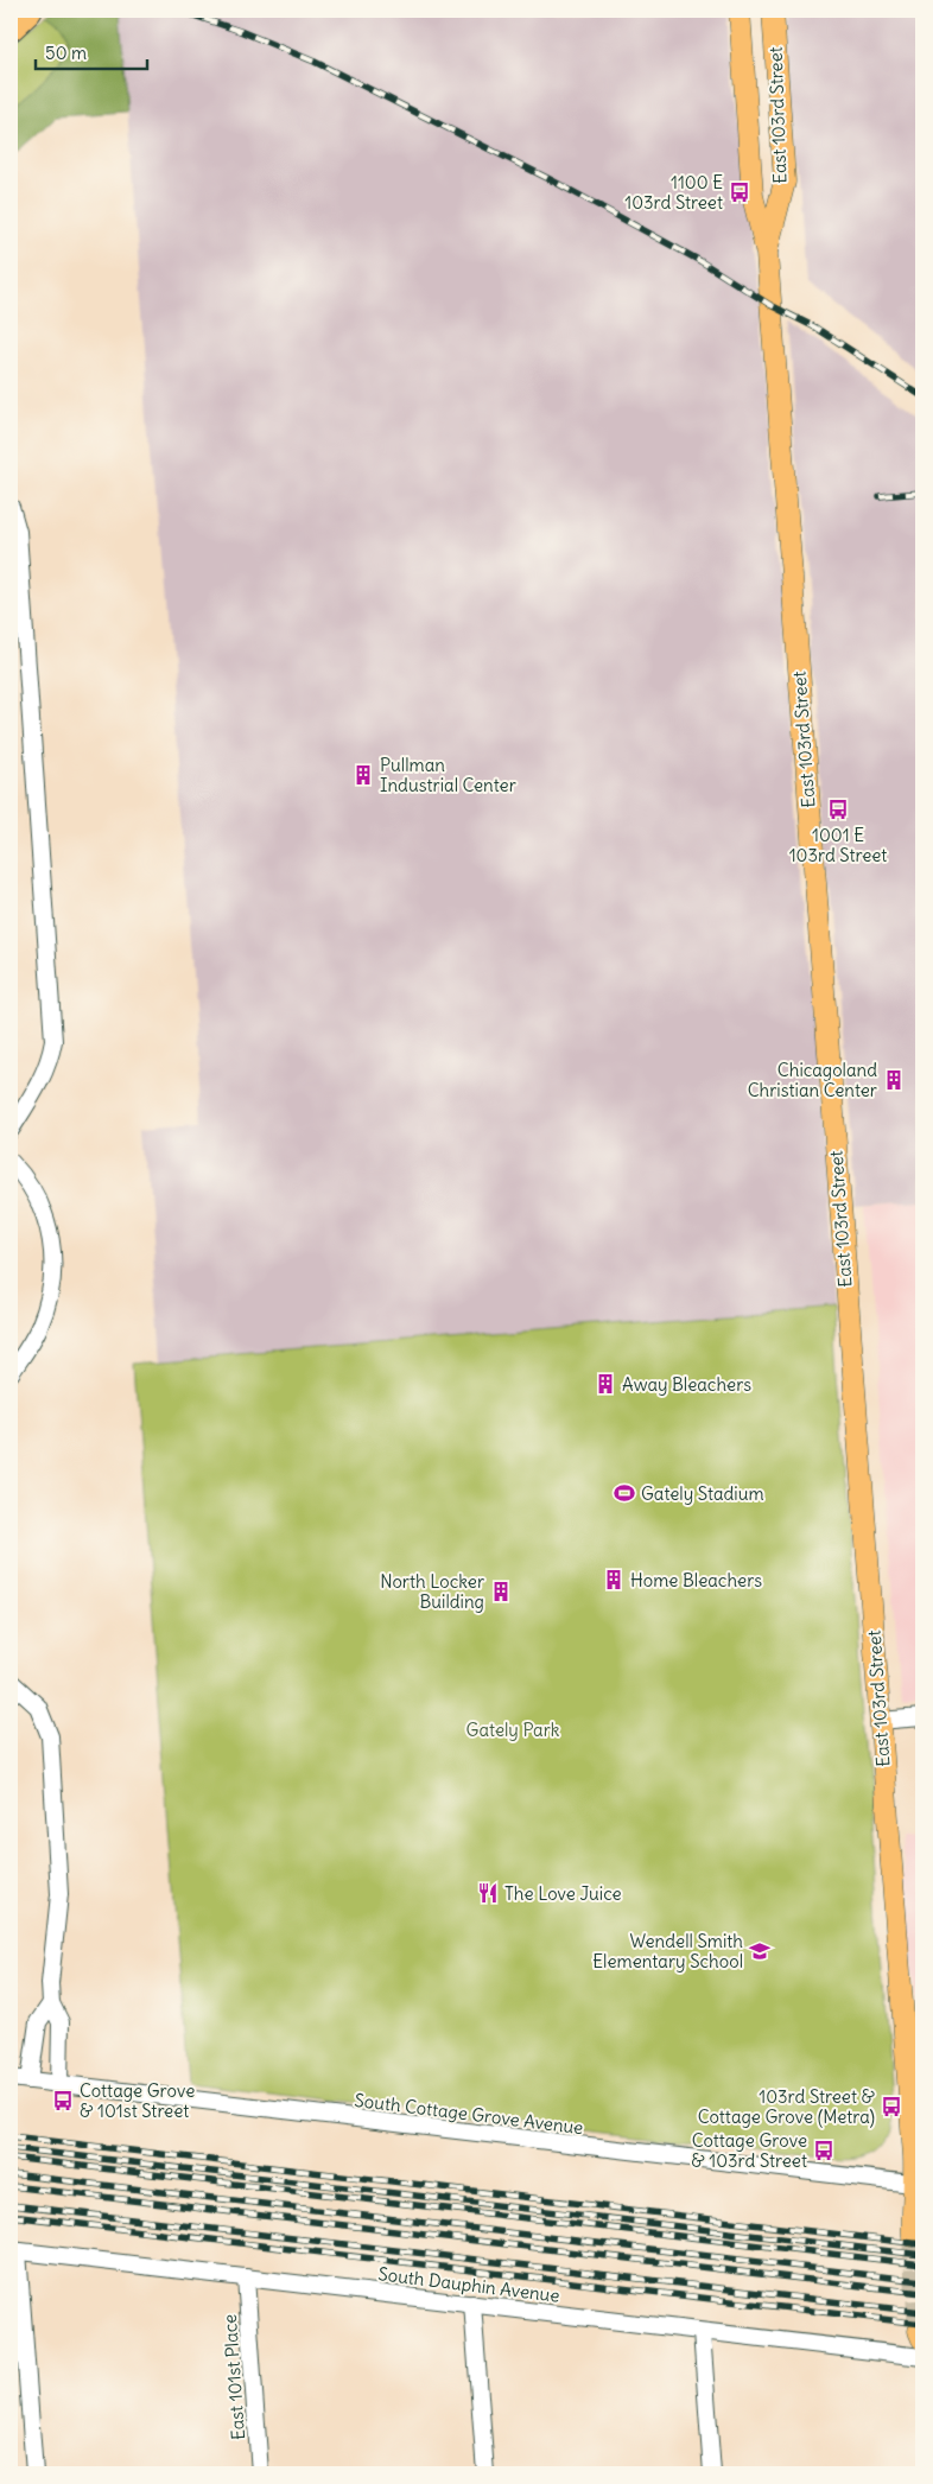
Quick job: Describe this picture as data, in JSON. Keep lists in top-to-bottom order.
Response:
{
  "streets": {
    "main road": ["East 103rd Street"],
    "street": ["South Cottage Grove Avenue", "South Dauphin Avenue", "East 101st Place"]
  },
  "crossings": [
    ["East 103rd Street", "South Cottage Grove Avenue"],
    ["South Dauphin Avenue", "East 101st Place"]
  ],
  "parks": ["Gately Park"],
  "places": {
    "bus stop": [
      "1100 E 103rd Street",
      "1001 E 103rd Street",
      "Cottage Grove & 101st Street",
      "103rd Street & Cottage Grove (Metra)",
      "Cottage Grove & 103rd Street"
    ],
    "building": [
      "Pullman Industrial Center",
      "Chicagoland Christian Center",
      "Away Bleachers",
      "Home Bleachers",
      "North Locker Building"
    ],
    "sports": ["Gately Stadium"],
    "restaurant": ["The Love Juice"],
    "school or university": ["Wendell Smith Elementary School"]
  },
  "scale_bar": "50 m"
}
